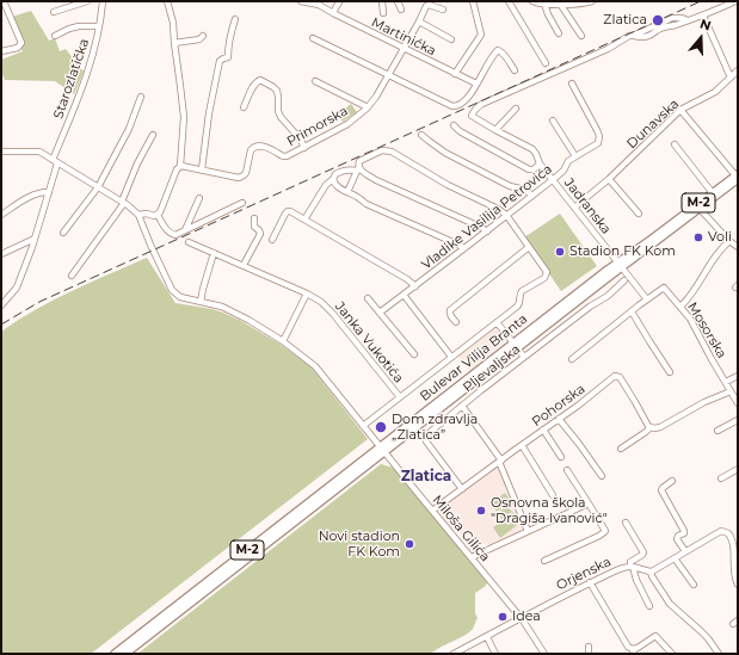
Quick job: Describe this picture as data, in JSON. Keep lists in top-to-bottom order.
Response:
{
  "streets": {
    "main road": ["M-2", "Bulevar Vilija Branta"],
    "street": [
      "Martinićka",
      "Starozlatička",
      "Dunavska",
      "Primorska",
      "Jadranska",
      "Vladike Vasilija Petrovića",
      "Mosorska",
      "Janka Vukotića",
      "Pljevaljska",
      "Pohorska",
      "Miloša Gilića",
      "Orjenska"
    ]
  },
  "crossings": [
    ["Martinićka", "Primorska"],
    ["Dunavska", "Jadranska"],
    ["Jadranska", "Vladike Vasilija Petrovića"],
    ["Jadranska", "Bulevar Vilija Branta"],
    ["Bulevar Vilija Branta", "Miloša Gilića"],
    ["Pljevaljska", "Pohorska"],
    ["Pohorska", "Miloša Gilića"],
    ["Miloša Gilića", "Orjenska"]
  ],
  "districts": ["Zlatica"],
  "places": [
    "Zlatica",
    "Voli",
    "Stadion FK Kom",
    "Dom zdravlja „Zlatica”",
    "Osnovna škola \"Dragiša Ivanović\"",
    "Novi stadion FK Kom",
    "Idea"
  ],
  "north": "top"
}
